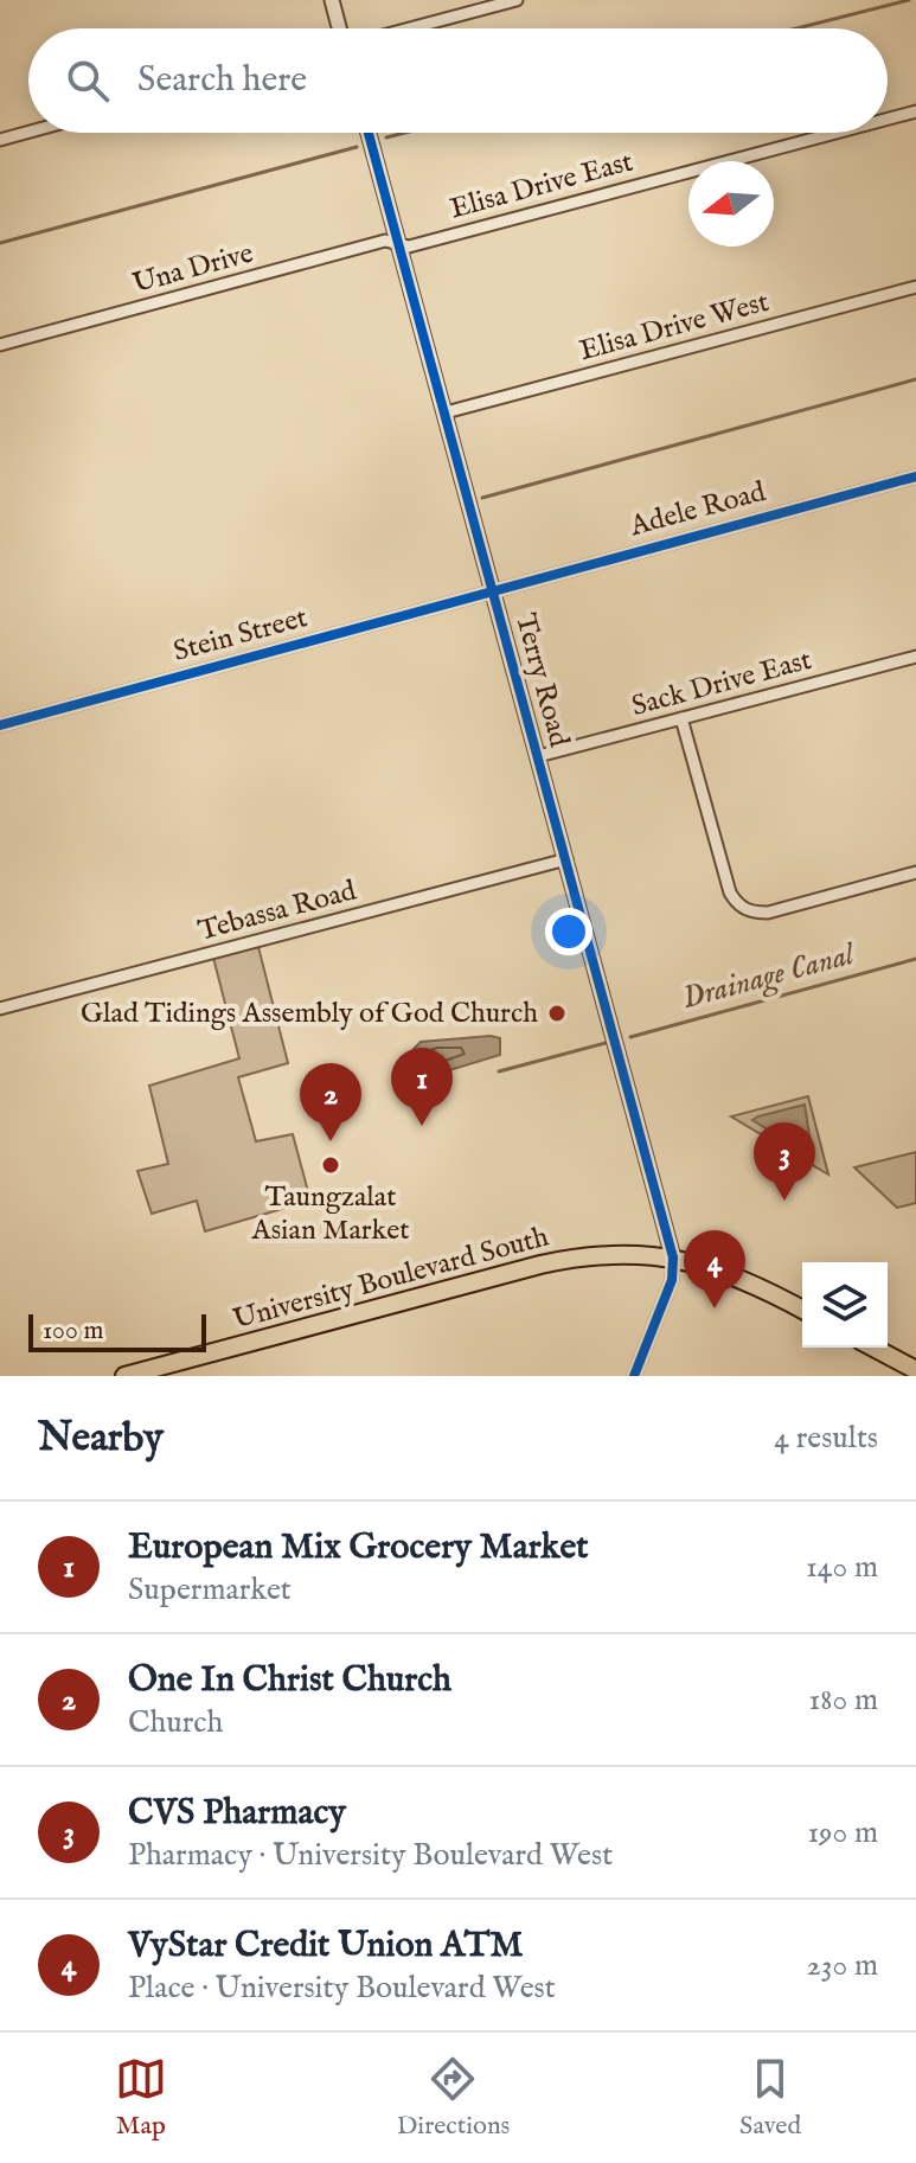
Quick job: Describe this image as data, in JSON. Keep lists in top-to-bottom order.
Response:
{
  "streets": {
    "main road": ["University Boulevard South"],
    "street": [
      "Elisa Drive East",
      "Una Drive",
      "Elisa Drive West",
      "Adele Road",
      "Stein Street",
      "Terry Road",
      "Sack Drive East",
      "Tebassa Road"
    ]
  },
  "crossings": [
    ["Elisa Drive East", "Una Drive"],
    ["Elisa Drive East", "Terry Road"],
    ["Una Drive", "Terry Road"],
    ["Elisa Drive West", "Terry Road"],
    ["Adele Road", "Stein Street"],
    ["Adele Road", "Terry Road"],
    ["Stein Street", "Terry Road"],
    ["Terry Road", "Sack Drive East"],
    ["Terry Road", "Tebassa Road"],
    ["Terry Road", "University Boulevard South"]
  ],
  "water": ["Drainage Canal"],
  "places": ["Glad Tidings Assembly of God Church", "Taungzalat Asian Market"],
  "scale_bar": "100 m",
  "north": "left",
  "page": {
    "search": "Search here",
    "pins": [
      "1",
      "2",
      "3",
      "4"
    ],
    "scale": "100 m",
    "heading": ["Nearby", "4 results"],
    "list": [
      {
        "mark": "1",
        "name": "European Mix Grocery Market",
        "note": "Supermarket",
        "value": "140 m"
      },
      {
        "mark": "2",
        "name": "One In Christ Church",
        "note": "Church",
        "value": "180 m"
      },
      {
        "mark": "3",
        "name": "CVS Pharmacy",
        "note": "Pharmacy · University Boulevard West",
        "value": "190 m"
      },
      {
        "mark": "4",
        "name": "VyStar Credit Union ATM",
        "note": "Place · University Boulevard West",
        "value": "230 m"
      }
    ],
    "nav": ["Map", "Directions", "Saved"]
  }
}
